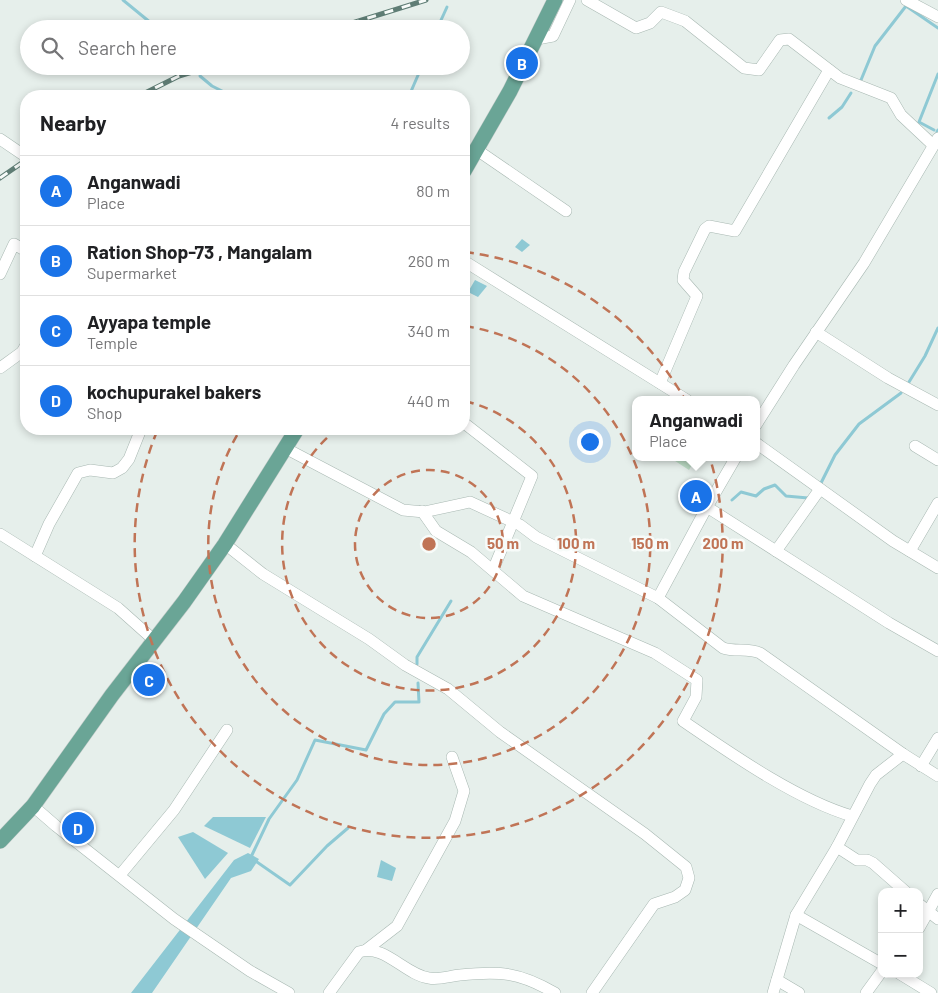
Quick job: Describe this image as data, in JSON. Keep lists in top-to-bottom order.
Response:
{
  "page": {
    "search": "Search here",
    "pins": [
      "B",
      "A",
      "C",
      "D"
    ],
    "heading": ["Nearby", "4 results"],
    "list": [
      {
        "mark": "A",
        "name": "Anganwadi",
        "note": "Place",
        "value": "80 m"
      },
      {
        "mark": "B",
        "name": "Ration Shop-73 , Mangalam",
        "note": "Supermarket",
        "value": "260 m"
      },
      {
        "mark": "C",
        "name": "Ayyapa temple",
        "note": "Temple",
        "value": "340 m"
      },
      {
        "mark": "D",
        "name": "kochupurakel bakers",
        "note": "Shop",
        "value": "440 m"
      }
    ],
    "popup": ["Anganwadi", "Place"],
    "map_buttons": ["+", "−"]
  },
  "rings": [
    "50 m",
    "100 m",
    "150 m",
    "200 m"
  ]
}
